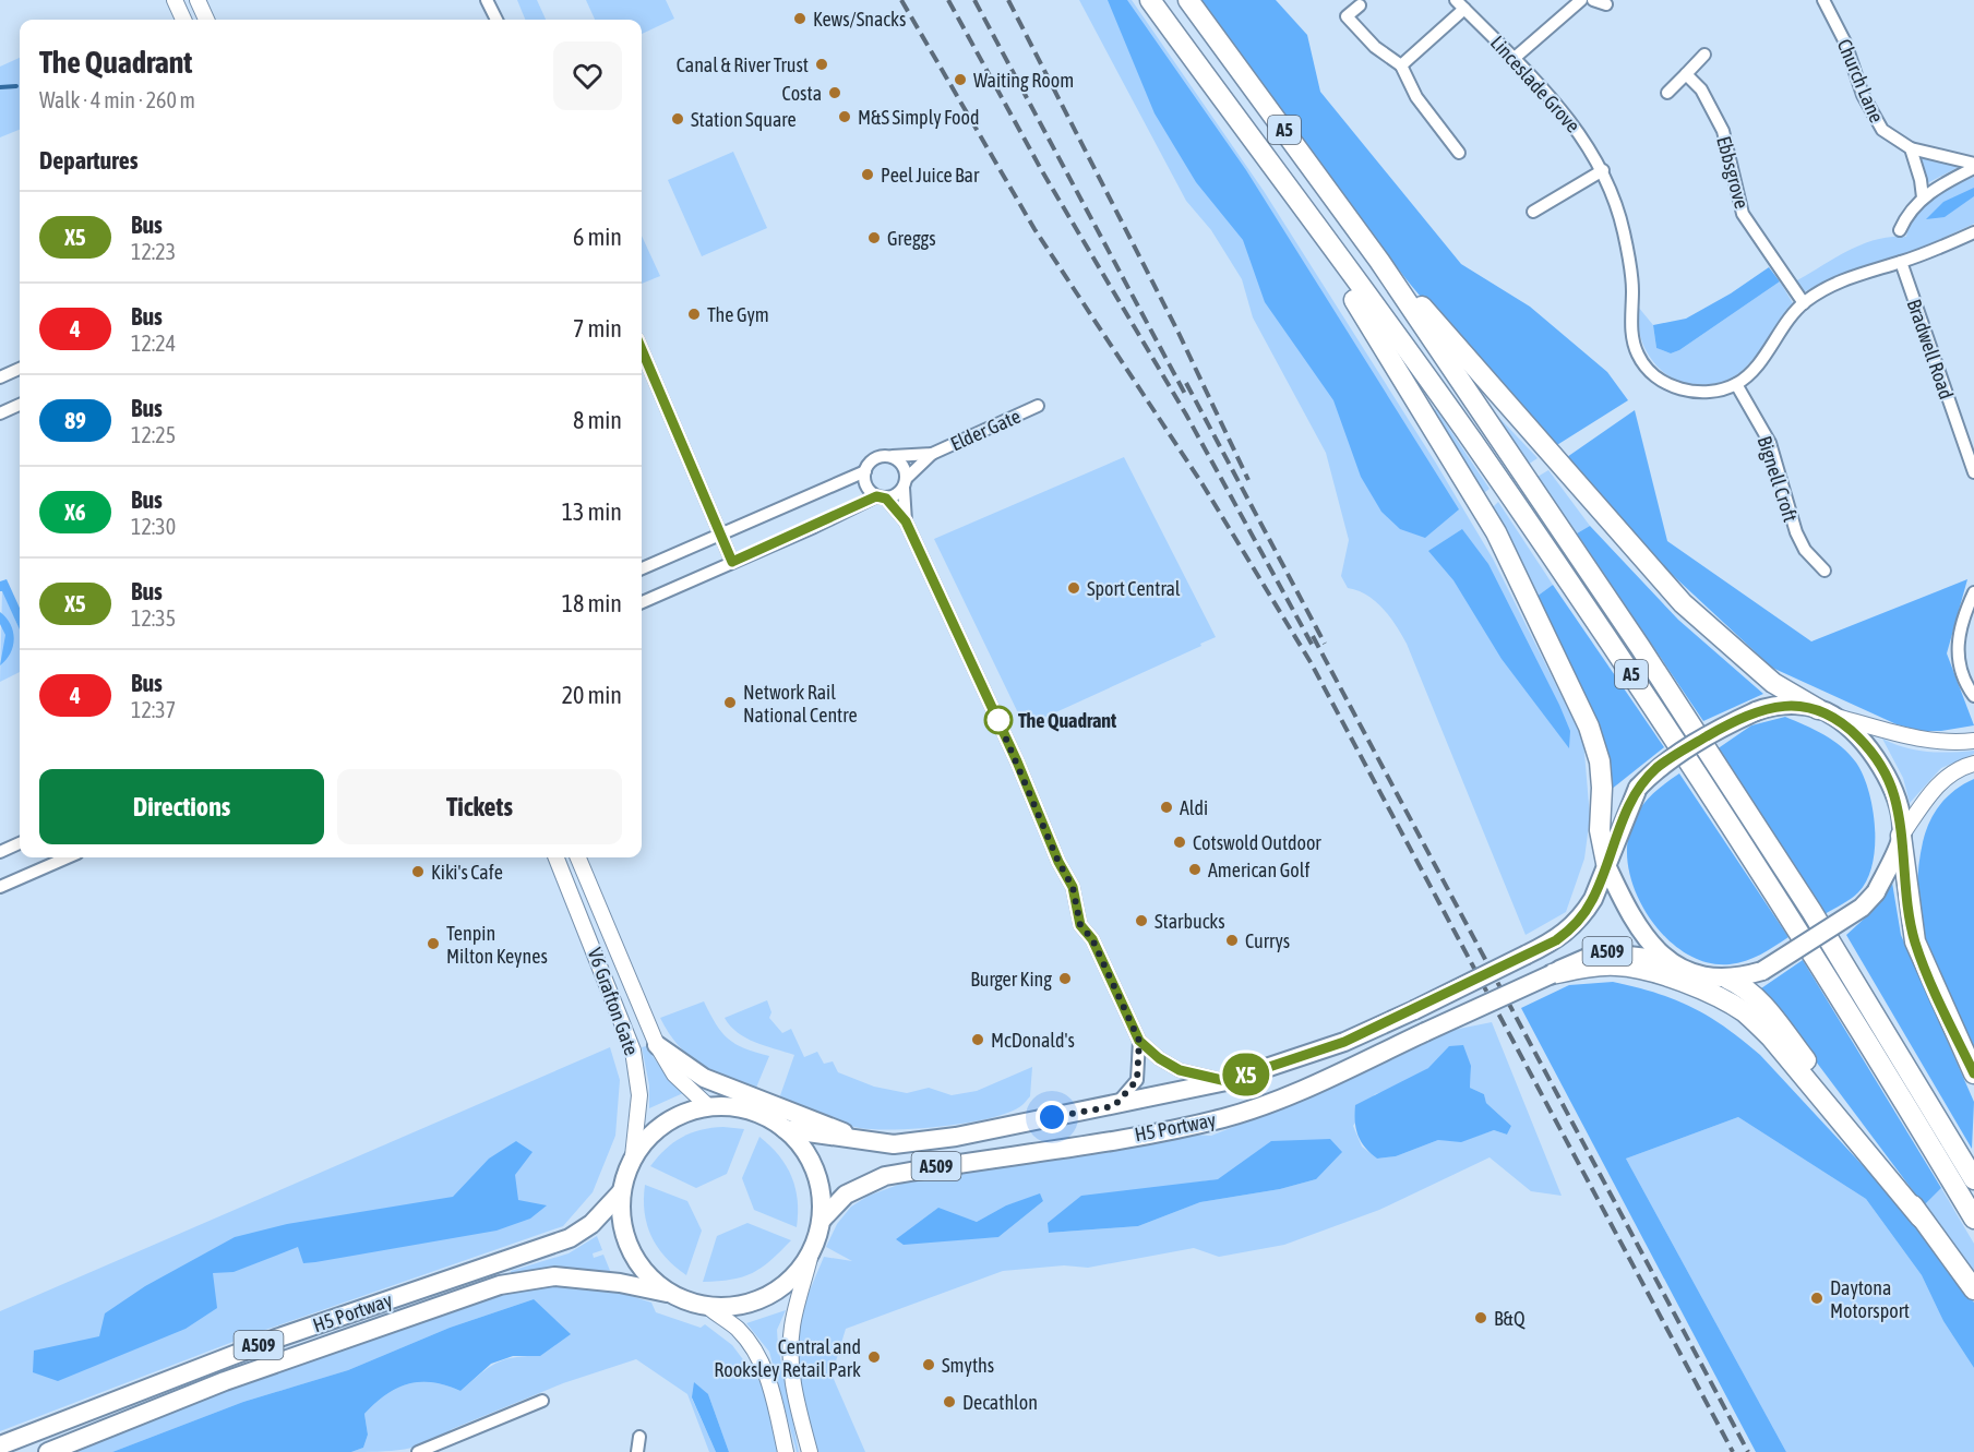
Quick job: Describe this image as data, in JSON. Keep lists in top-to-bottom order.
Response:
{
  "streets": {
    "highway": ["A5"],
    "main road": ["A509", "H5 Portway"],
    "street": [
      "Church Lane",
      "Linceslade Grove",
      "Ebbsgrove",
      "Bradwell Road",
      "Elder Gate",
      "Bignell Croft",
      "V6 Grafton Gate"
    ]
  },
  "crossings": [
    ["Linceslade Grove", "Ebbsgrove"],
    ["Linceslade Grove", "Bradwell Road"],
    ["Linceslade Grove", "Bignell Croft"],
    ["A509", "V6 Grafton Gate"],
    ["A509", "H5 Portway"],
    ["V6 Grafton Gate", "H5 Portway"]
  ],
  "places": [
    "Kews/Snacks",
    "Canal & River Trust",
    "Waiting Room",
    "Costa",
    "M&S Simply Food",
    "Station Square",
    "Peel Juice Bar",
    "Greggs",
    "The Gym",
    "Sport Central",
    "Network Rail National Centre",
    "The Quadrant",
    "Aldi",
    "Cotswold Outdoor",
    "American Golf",
    "Kiki's Cafe",
    "Starbucks",
    "Currys",
    "Tenpin Milton Keynes",
    "Burger King",
    "McDonald's",
    "Daytona Motorsport",
    "B&Q",
    "Central and Rooksley Retail Park",
    "Smyths",
    "Decathlon"
  ],
  "lines": ["bus line X5"],
  "page": {
    "on_map": "X5",
    "heading": [
      ["The Quadrant", "Walk · 4 min · 260 m"],
      "Departures"
    ],
    "list": [
      {
        "mark": "X5",
        "name": "Bus",
        "note": "12:23",
        "value": "6 min"
      },
      {
        "mark": "4",
        "name": "Bus",
        "note": "12:24",
        "value": "7 min"
      },
      {
        "mark": "89",
        "name": "Bus",
        "note": "12:25",
        "value": "8 min"
      },
      {
        "mark": "X6",
        "name": "Bus",
        "note": "12:30",
        "value": "13 min"
      },
      {
        "mark": "X5",
        "name": "Bus",
        "note": "12:35",
        "value": "18 min"
      },
      {
        "mark": "4",
        "name": "Bus",
        "note": "12:37",
        "value": "20 min"
      }
    ],
    "buttons": ["Directions", "Tickets"]
  }
}
